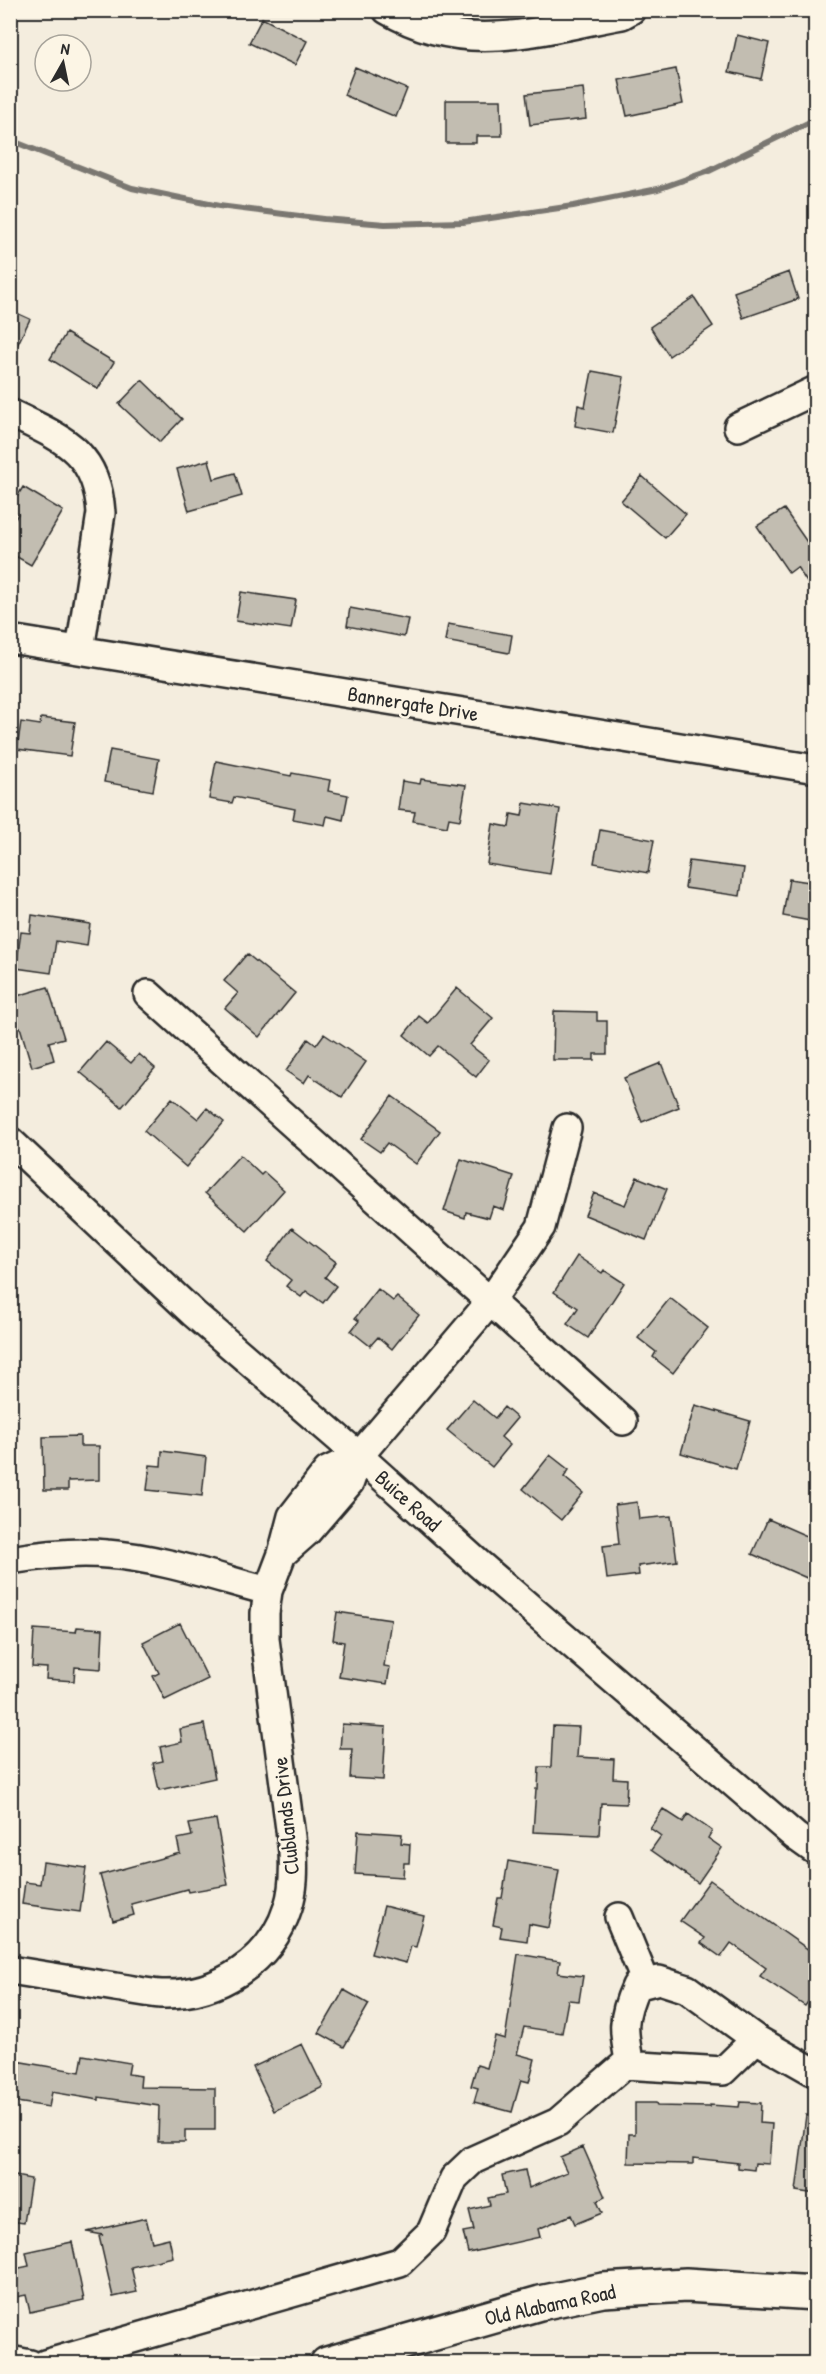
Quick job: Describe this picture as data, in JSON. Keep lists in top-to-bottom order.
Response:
{
  "streets": {
    "main road": ["Old Alabama Road"],
    "street": ["Bannergate Drive", "Buice Road", "Clublands Drive"]
  },
  "crossings": [
    ["Buice Road", "Clublands Drive"]
  ],
  "north": "top"
}
